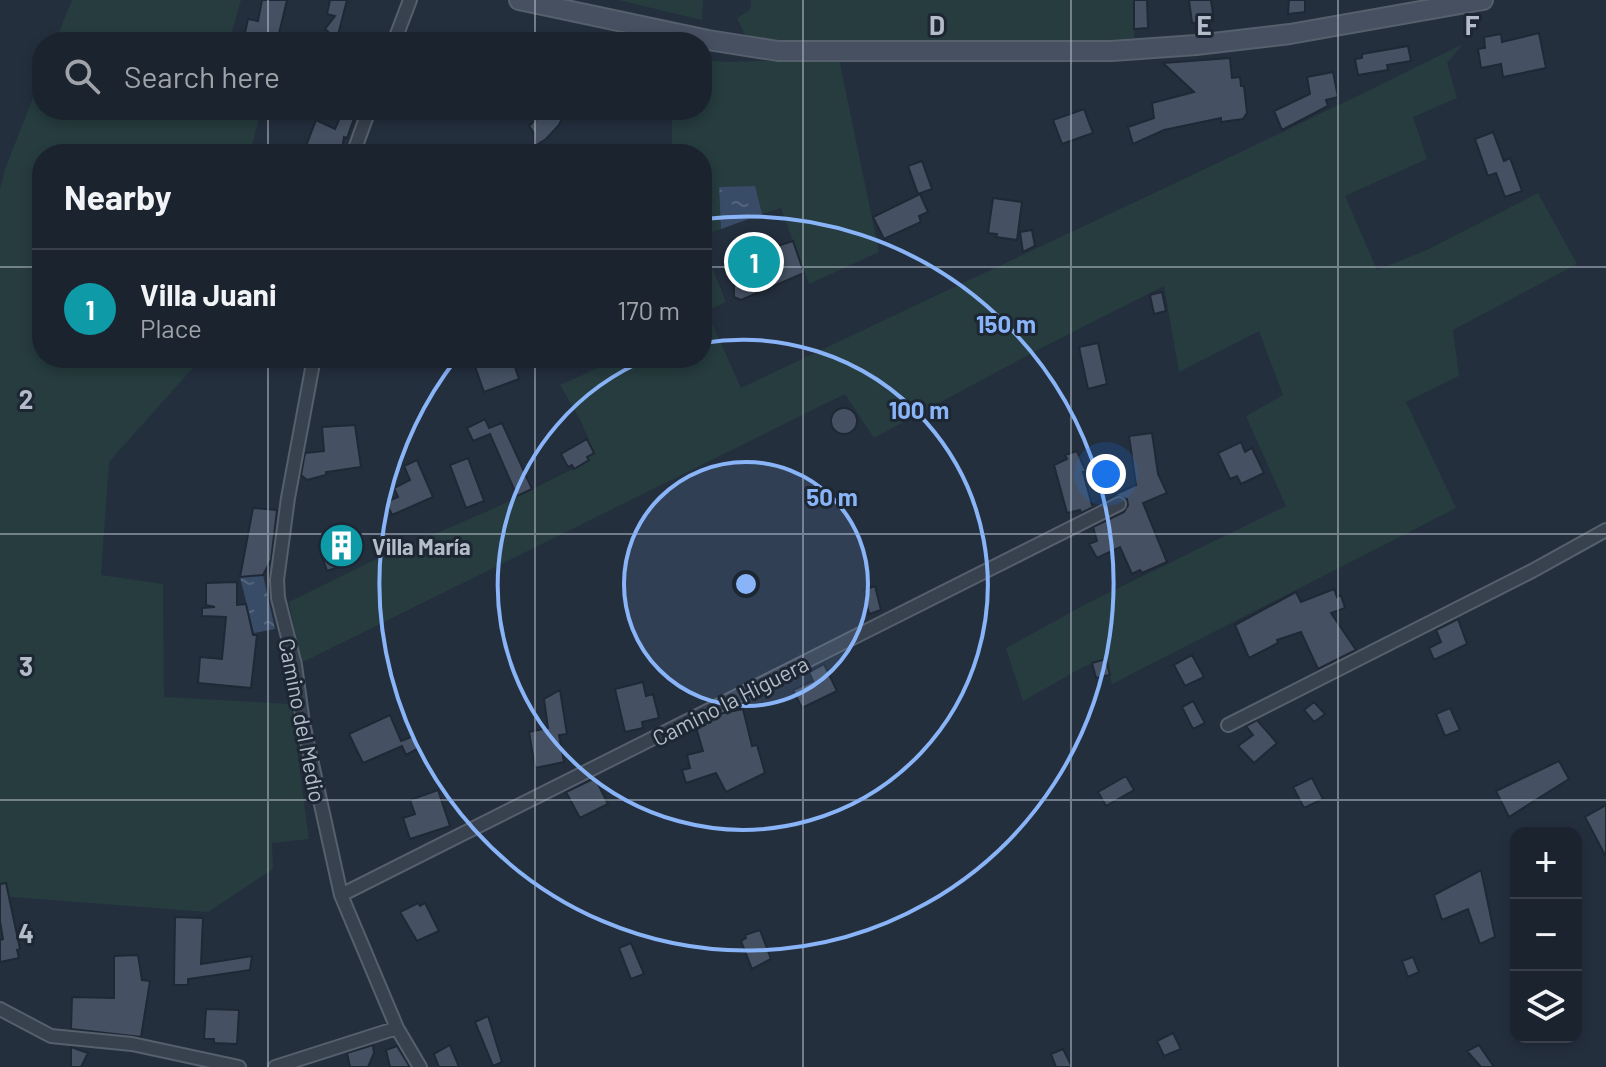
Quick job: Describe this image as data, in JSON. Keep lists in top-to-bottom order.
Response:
{
  "streets": {
    "street": ["Camino la Higuera", "Camino del Medio"]
  },
  "crossings": [
    ["Camino la Higuera", "Camino del Medio"]
  ],
  "places": {
    "building": ["Villa María"]
  },
  "page": {
    "search": "Search here",
    "heading": "Nearby",
    "pins": "1",
    "list": [
      {
        "mark": "1",
        "name": "Villa Juani",
        "note": "Place",
        "value": "170 m"
      }
    ],
    "map_buttons": ["+", "−"]
  },
  "grid": {
    "columns": ["D", "E", "F"],
    "rows": ["2", "3", "4"]
  },
  "rings": ["150 m", "100 m", "50 m"]
}
